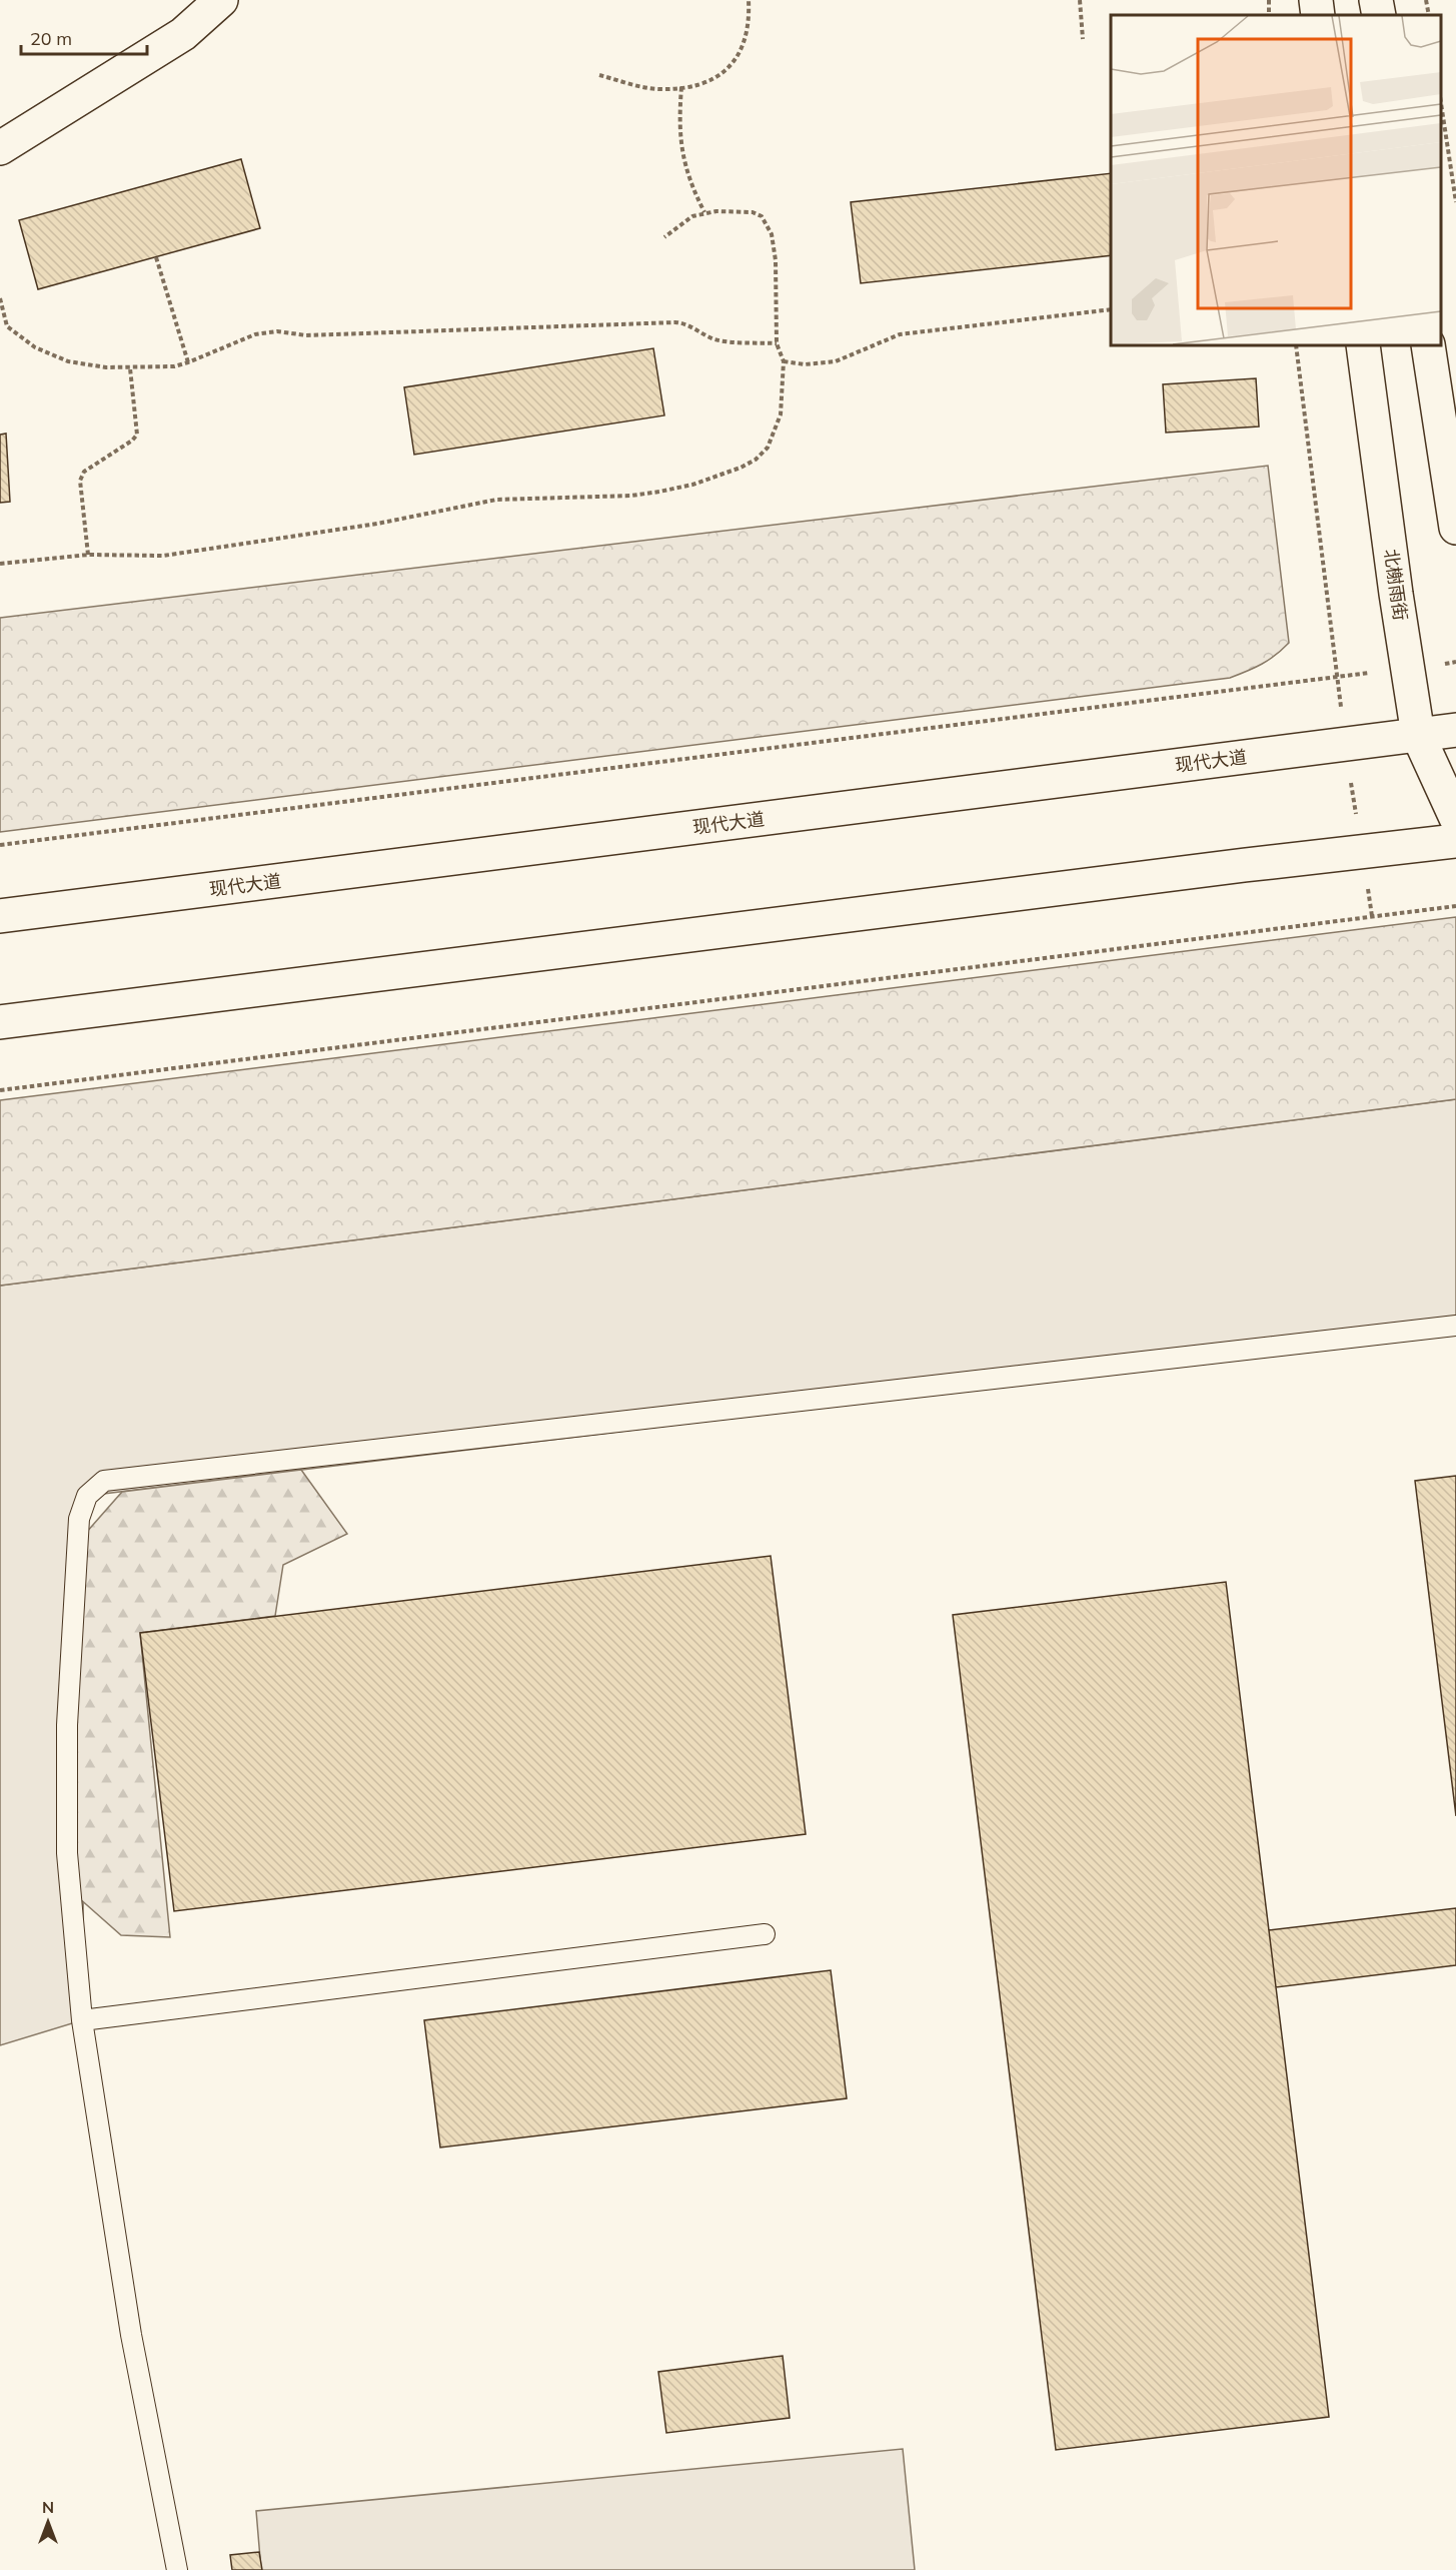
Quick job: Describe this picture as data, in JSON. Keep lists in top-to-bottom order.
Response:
{
  "streets": {
    "main road": ["北榭雨街", "现代大道"]
  },
  "crossings": [
    ["北榭雨街", "现代大道"]
  ],
  "scale_bar": "20 m",
  "north": "top"
}
